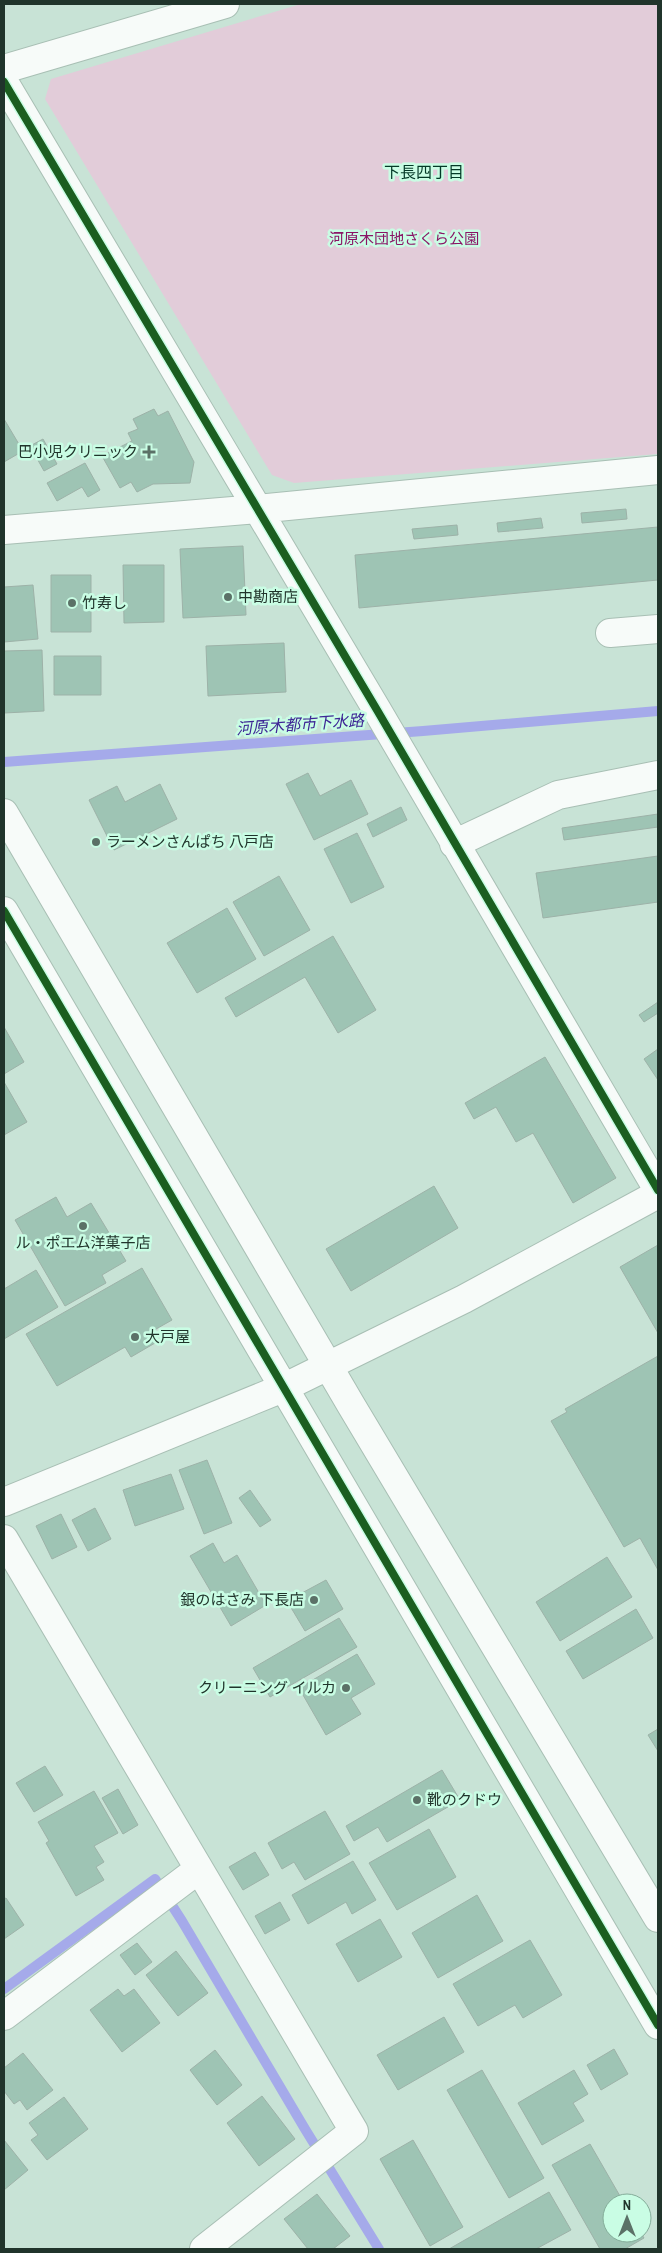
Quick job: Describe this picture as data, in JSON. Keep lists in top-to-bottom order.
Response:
{
  "districts": ["下長四丁目"],
  "water": ["河原木都市下水路"],
  "parks": ["河原木団地さくら公園"],
  "places": {
    "health": ["巴小児クリニック"],
    "other": [
      "中勘商店",
      "竹寿し",
      "ラーメンさんぱち 八戸店",
      "ル・ポエム洋菓子店",
      "大戸屋",
      "銀のはさみ 下長店",
      "クリーニング イルカ",
      "靴のクドウ"
    ]
  },
  "north": "top"
}
